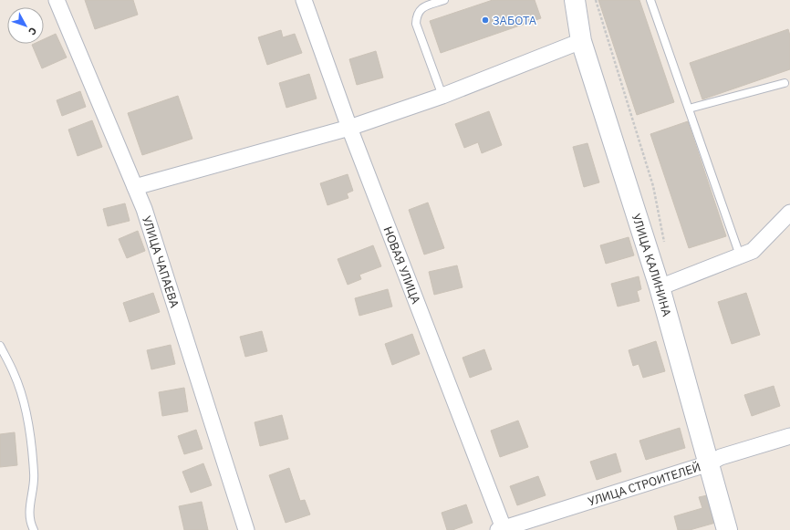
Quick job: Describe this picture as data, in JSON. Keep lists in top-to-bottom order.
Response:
{
  "streets": {
    "street": [
      "УЛИЦА ЧАПАЕВА",
      "НОВАЯ УЛИЦА",
      "УЛИЦА КАЛИНИНА",
      "УЛИЦА СТРОИТЕЛЕЙ"
    ]
  },
  "crossings": [
    ["НОВАЯ УЛИЦА", "УЛИЦА СТРОИТЕЛЕЙ"],
    ["УЛИЦА КАЛИНИНА", "УЛИЦА СТРОИТЕЛЕЙ"]
  ],
  "places": ["ЗАБОТА"],
  "north": "bottom right"
}
